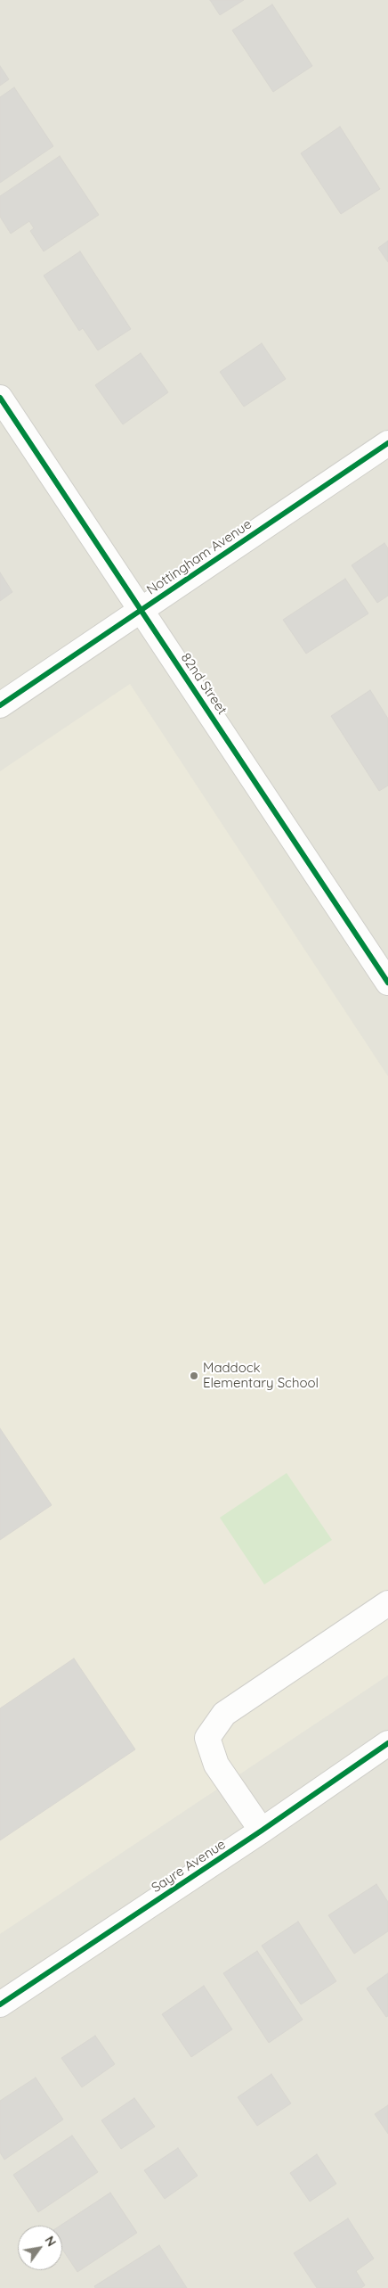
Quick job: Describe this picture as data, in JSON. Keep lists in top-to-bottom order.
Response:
{
  "streets": {
    "street": ["Nottingham Avenue", "82nd Street", "Sayre Avenue"]
  },
  "crossings": [
    ["Nottingham Avenue", "82nd Street"]
  ],
  "places": ["Maddock Elementary School"],
  "north": "top right"
}
